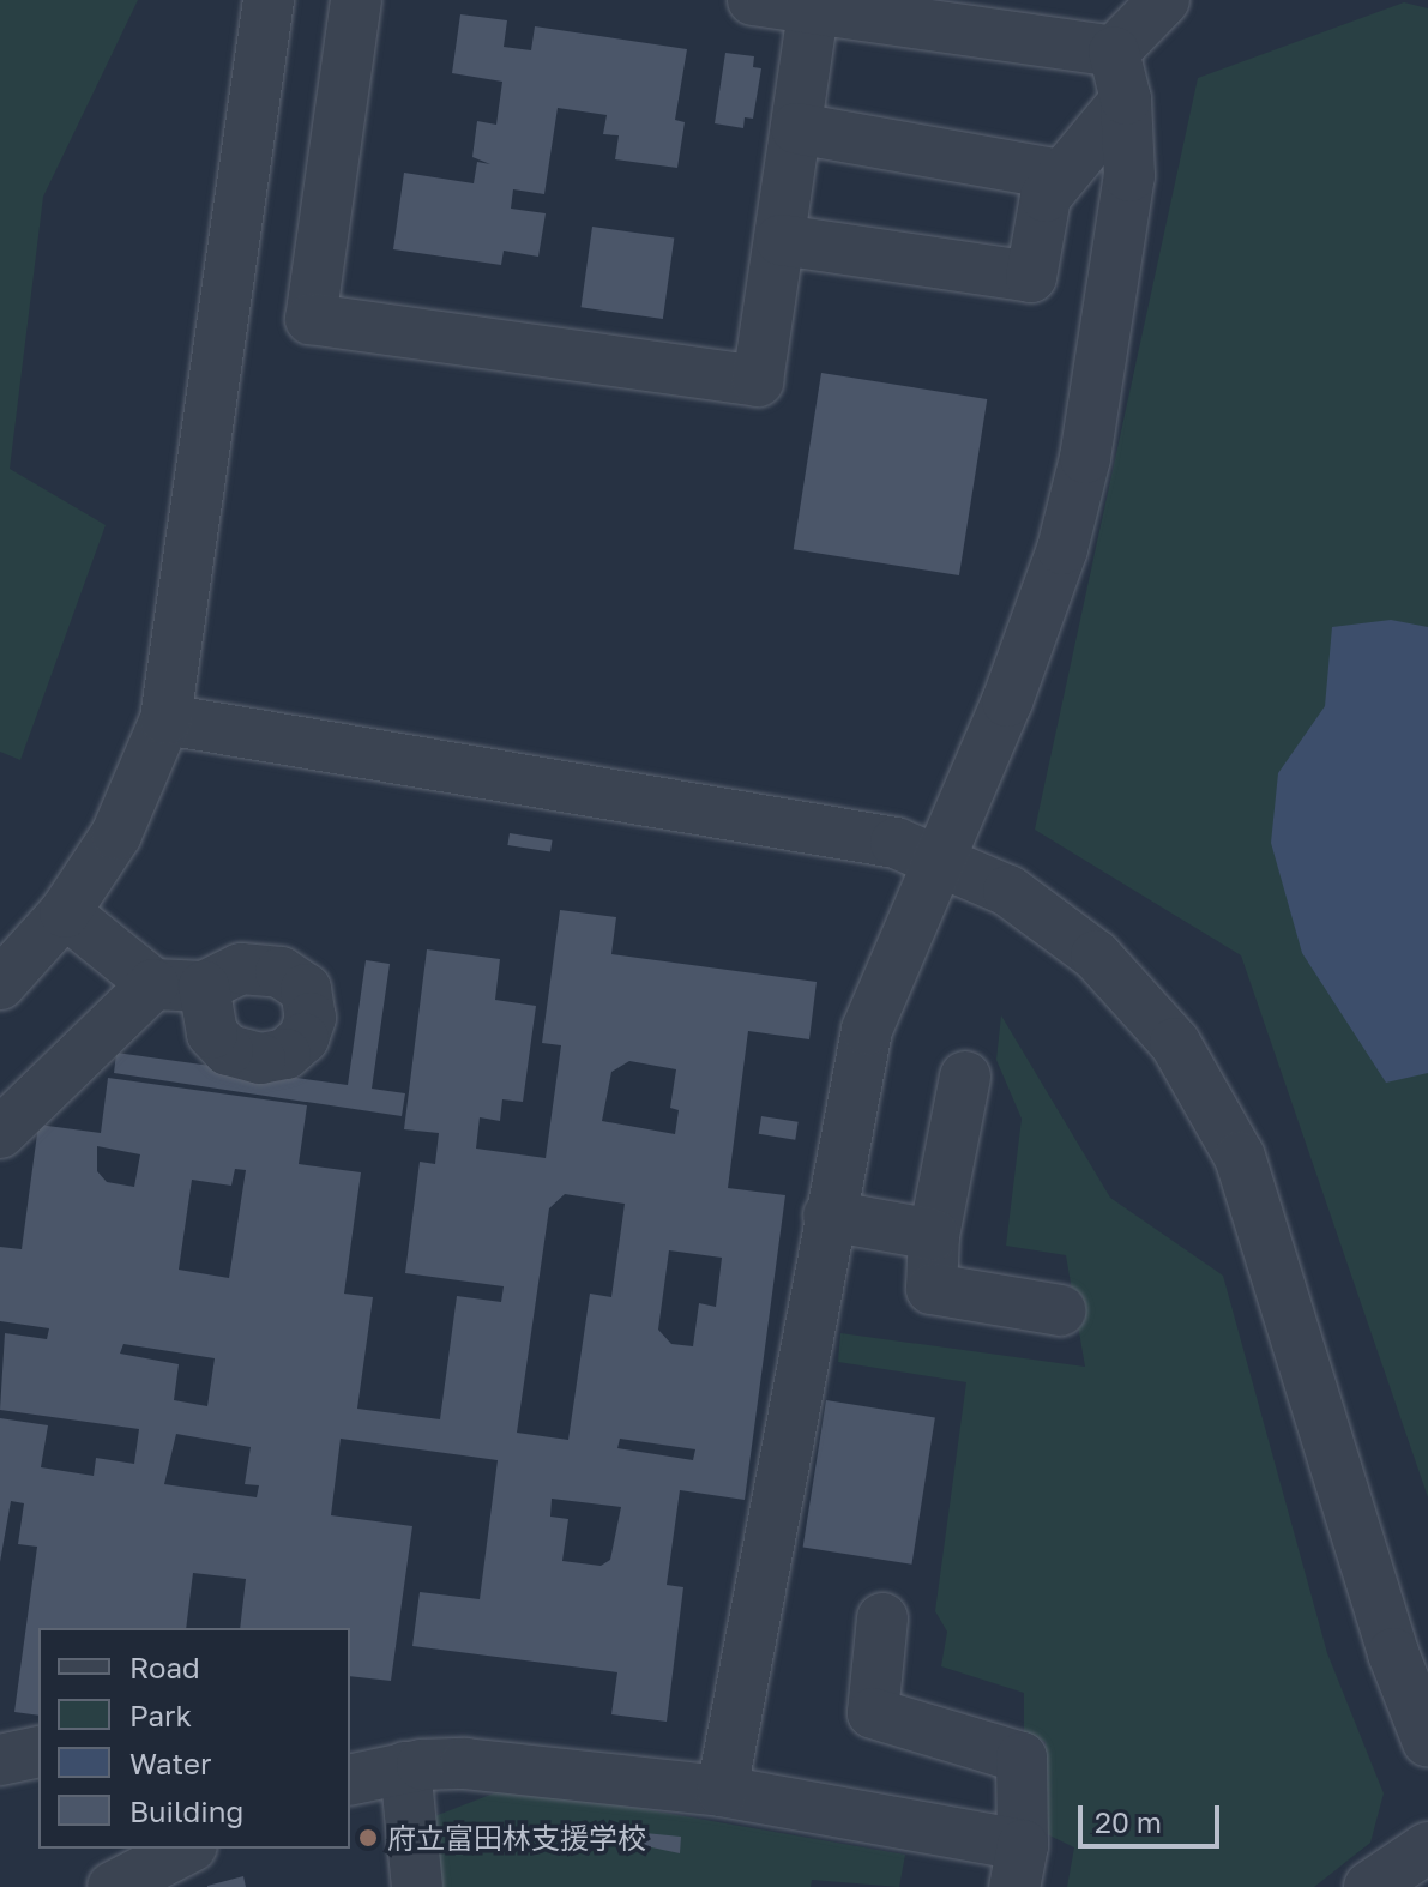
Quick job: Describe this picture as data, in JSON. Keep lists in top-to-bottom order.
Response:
{
  "places": ["府立富田林支援学校"],
  "legend": [
    "Road",
    "Park",
    "Water",
    "Building"
  ],
  "scale_bar": "20 m"
}
